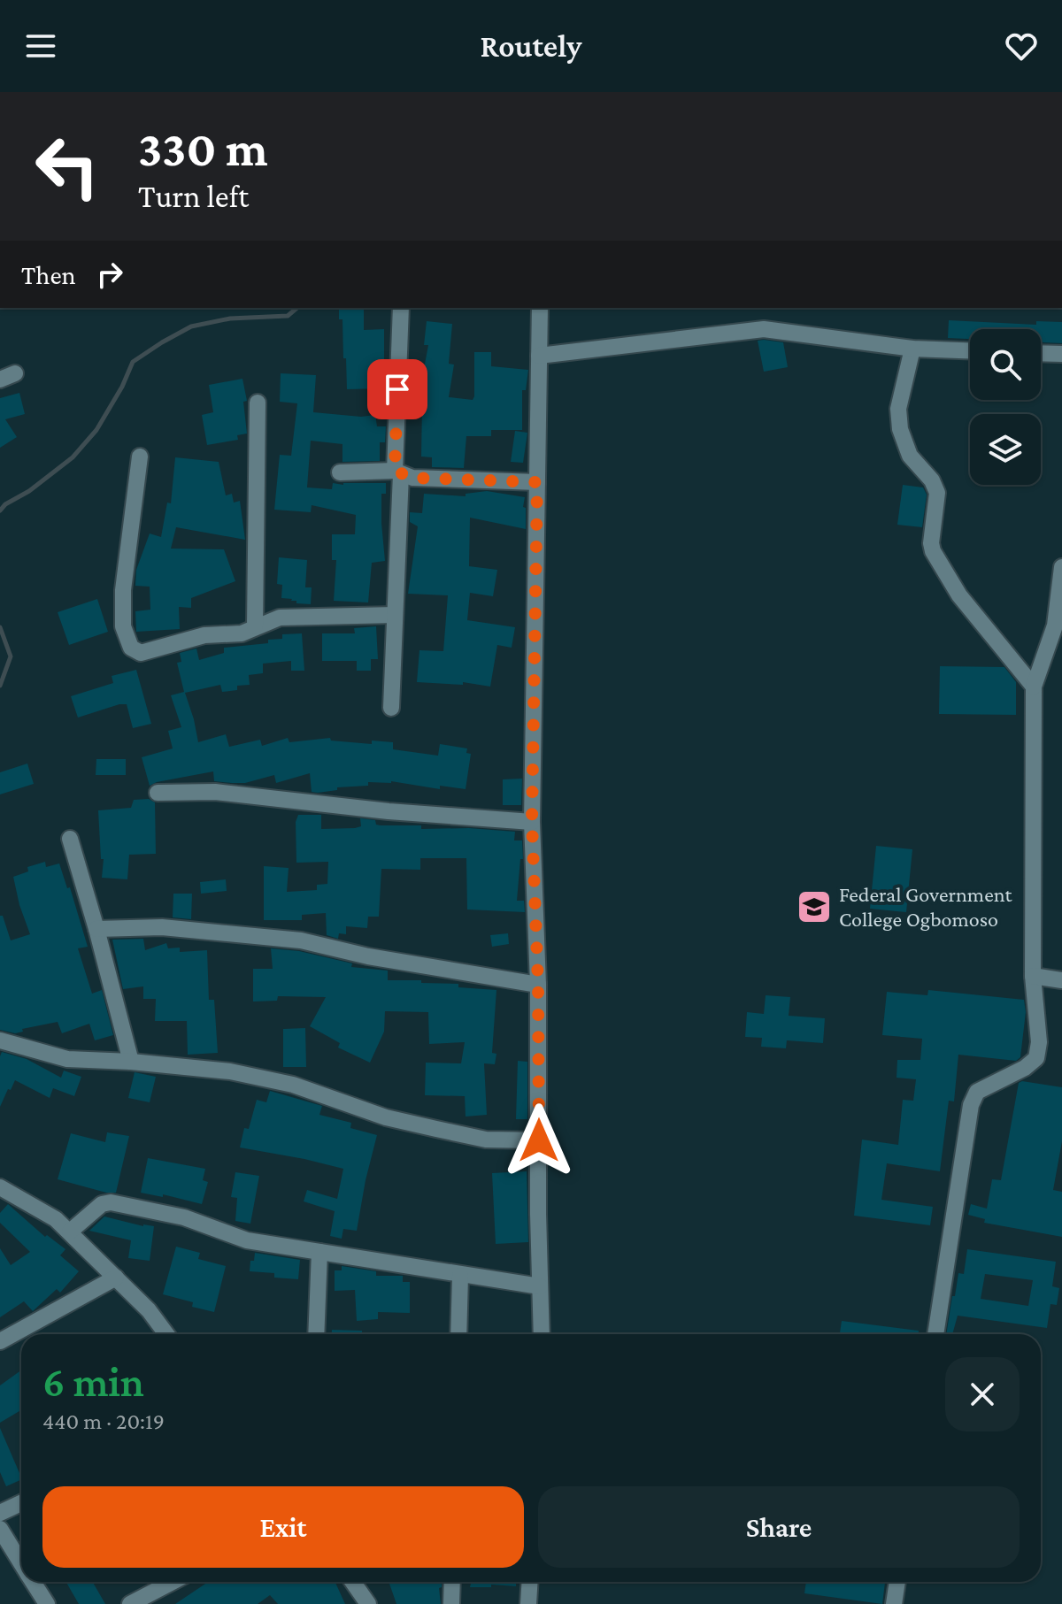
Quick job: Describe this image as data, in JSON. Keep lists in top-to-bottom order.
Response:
{
  "places": {
    "school or university": ["Federal Government College Ogbomoso"]
  },
  "page": {
    "header": "Routely",
    "turn": ["330 m", "Turn left"],
    "then": "Then",
    "heading": ["6 min", "440 m · 20:19"],
    "buttons": ["Exit", "Share"]
  }
}
